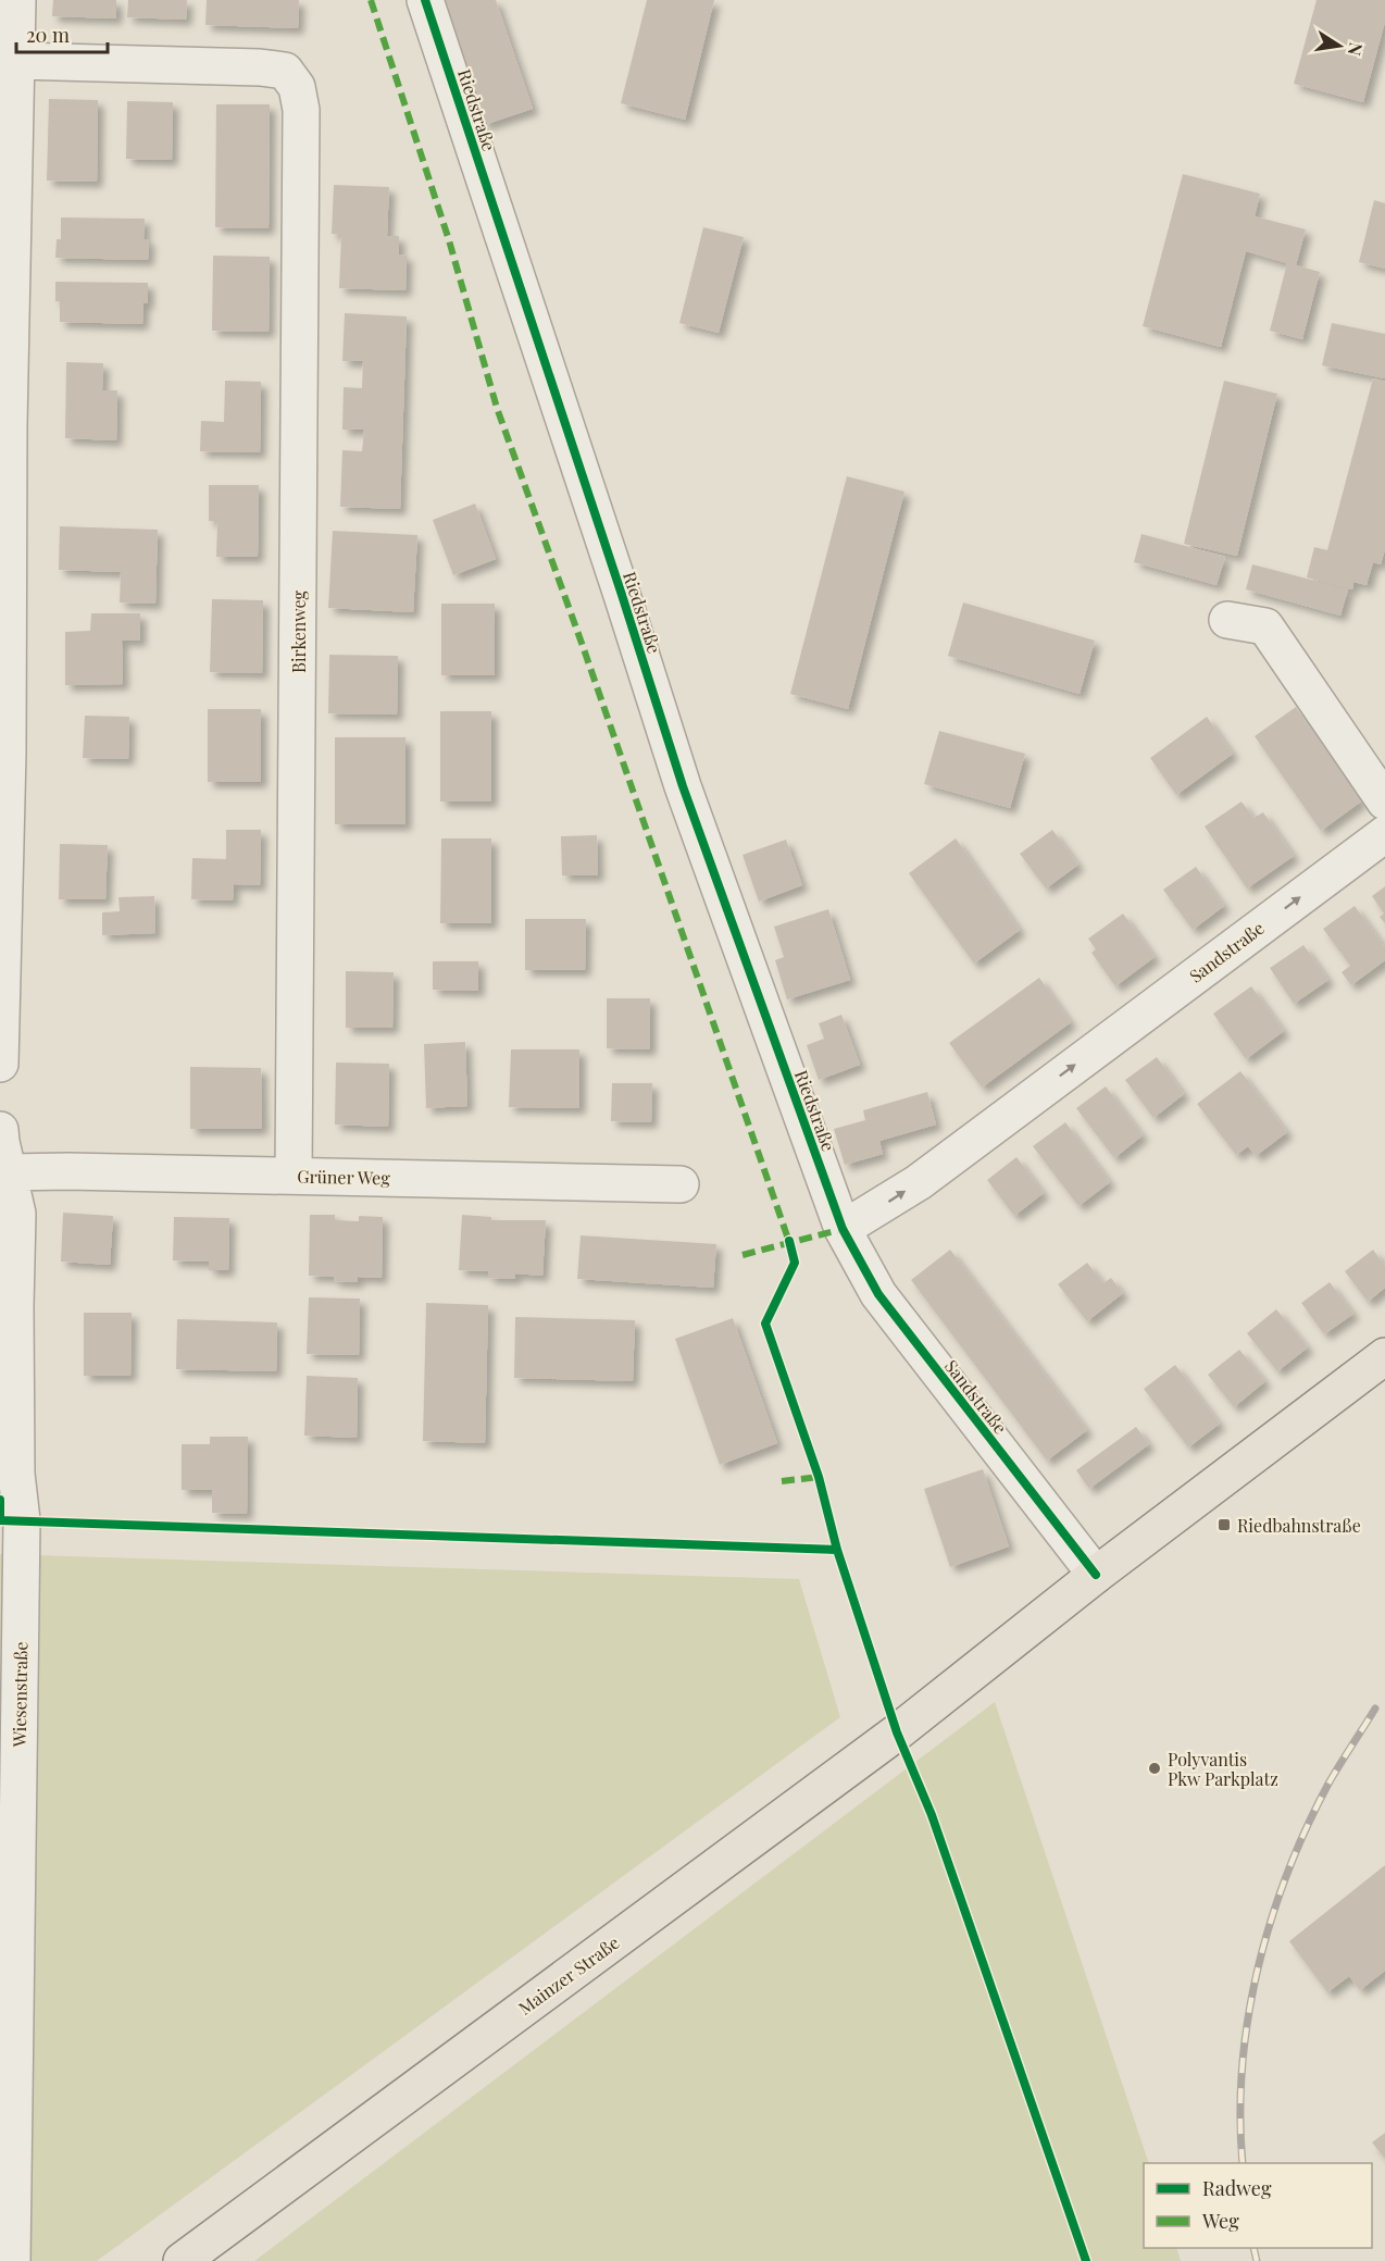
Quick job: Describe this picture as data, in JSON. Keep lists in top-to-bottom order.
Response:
{
  "streets": {
    "main road": ["Mainzer Straße"],
    "street": [
      "Riedstraße",
      "Birkenweg",
      "Sandstraße",
      "Grüner Weg",
      "Wiesenstraße"
    ]
  },
  "crossings": [
    ["Riedstraße", "Sandstraße"],
    ["Birkenweg", "Grüner Weg"],
    ["Sandstraße", "Mainzer Straße"],
    ["Grüner Weg", "Wiesenstraße"]
  ],
  "one_way": ["Sandstraße"],
  "places": {
    "transit": ["Riedbahnstraße"],
    "other": ["Polyvantis Pkw Parkplatz"]
  },
  "legend": ["Radweg", "Weg"],
  "scale_bar": "20 m",
  "north": "right"
}
